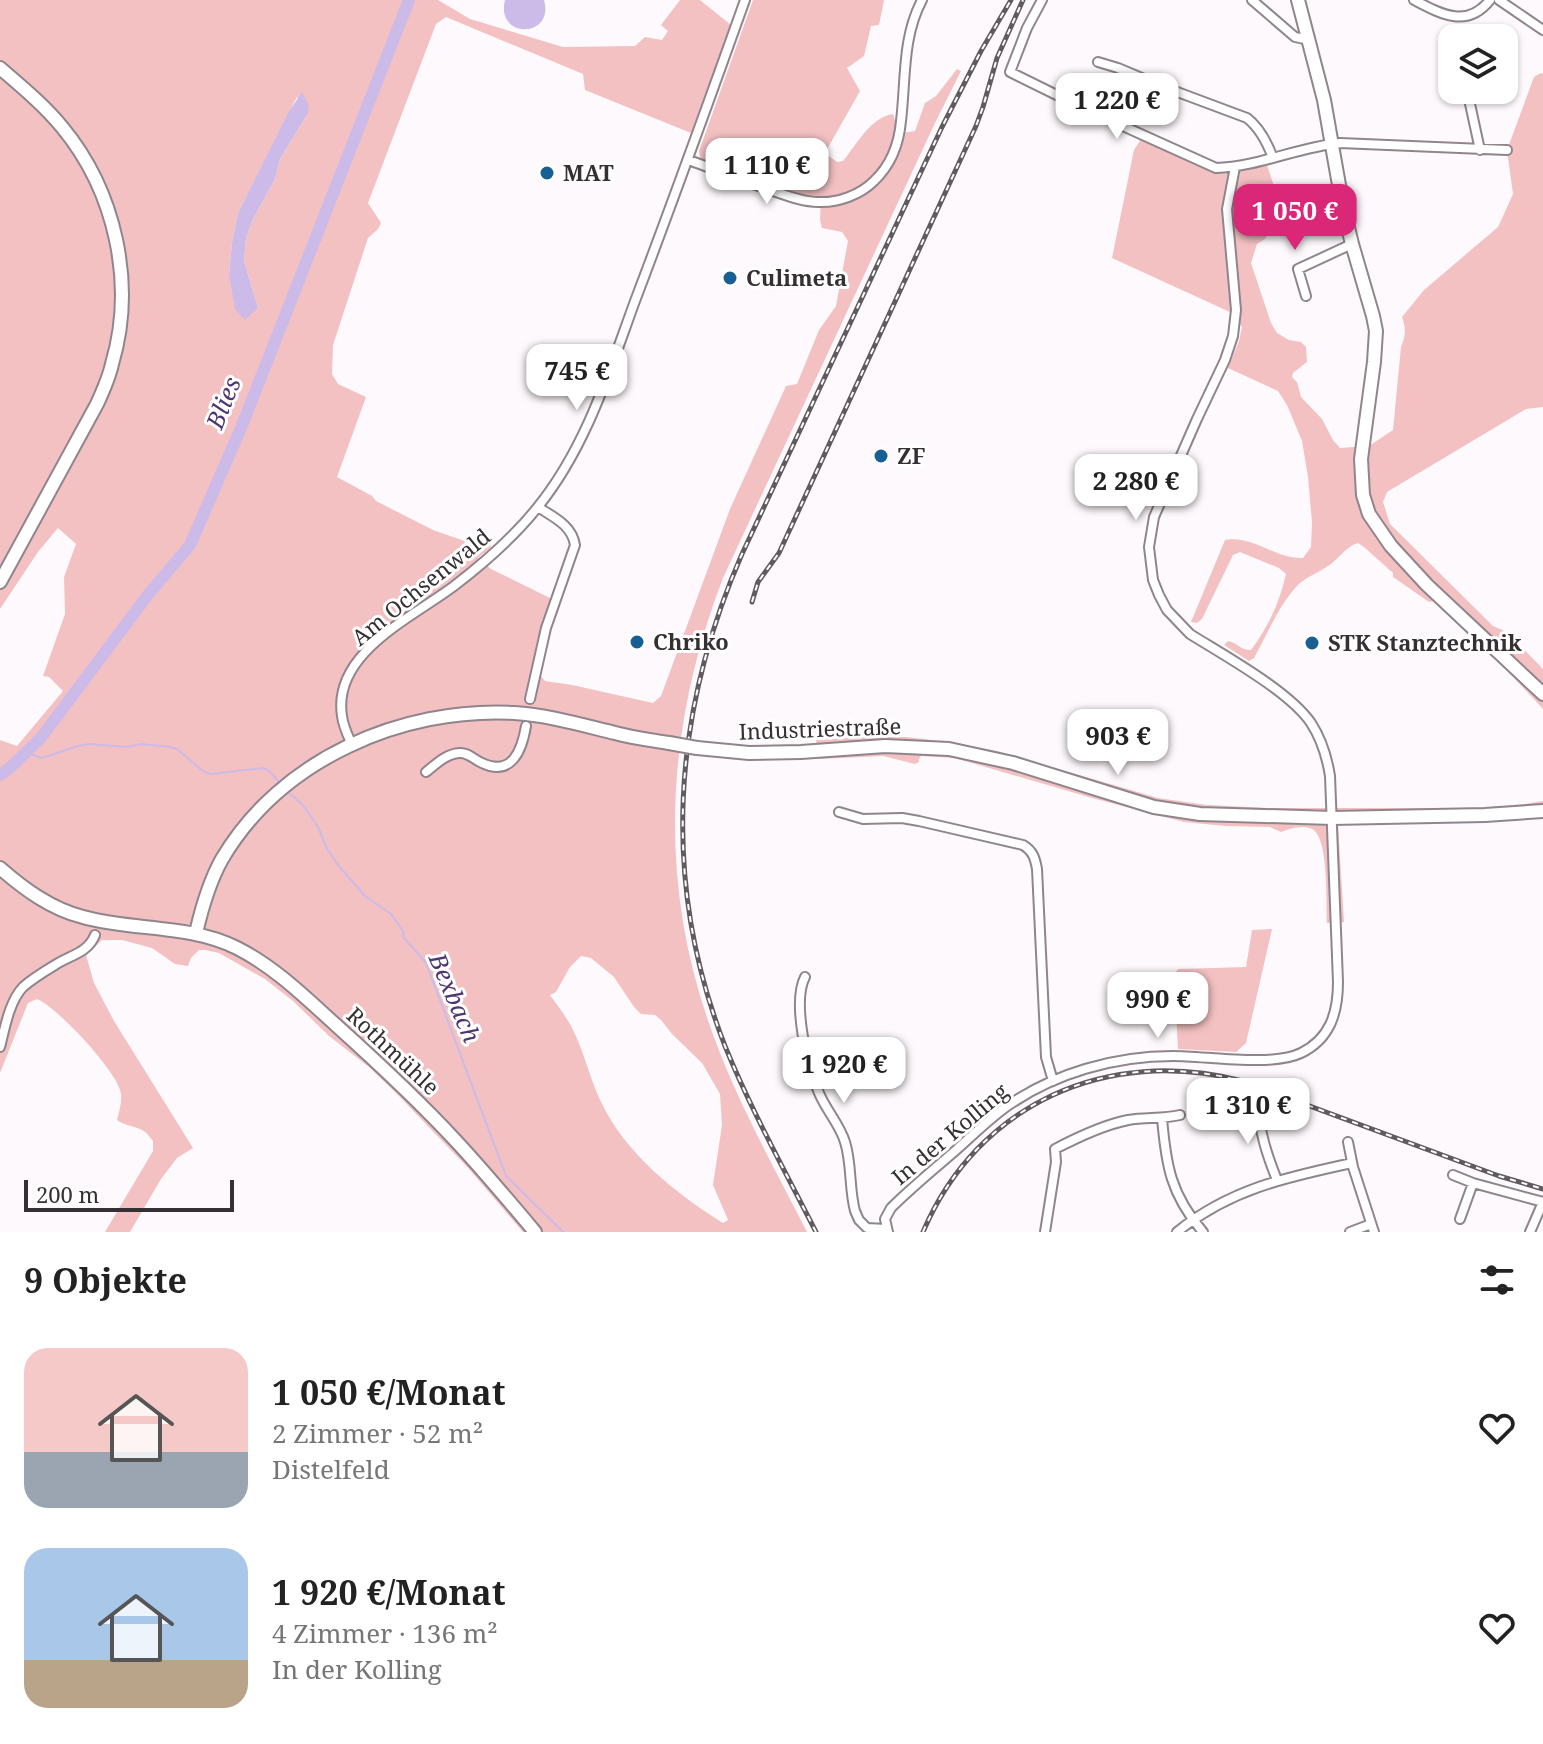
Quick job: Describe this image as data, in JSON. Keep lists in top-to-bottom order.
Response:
{
  "streets": {
    "street": [
      "Am Ochsenwald",
      "Industriestraße",
      "Rothmühle",
      "In der Kolling"
    ]
  },
  "crossings": [
    ["Am Ochsenwald", "Industriestraße"],
    ["Industriestraße", "Rothmühle"],
    ["Industriestraße", "In der Kolling"]
  ],
  "water": ["Blies", "Bexbach"],
  "places": [
    "MAT",
    "Culimeta",
    "ZF",
    "Chriko",
    "STK Stanztechnik"
  ],
  "scale_bar": "200 m",
  "page": {
    "price": [
      "1 220 €",
      "1 110 €",
      "1 050 €",
      "745 €",
      "2 280 €",
      "903 €",
      "990 €",
      "1 920 €",
      "1 310 €"
    ],
    "scale": "200 m",
    "heading": "9 Objekte",
    "list": [
      {
        "name": "1 050 €/Monat",
        "note": "2 Zimmer · 52 m² · Distelfeld"
      },
      {
        "name": "1 920 €/Monat",
        "note": "4 Zimmer · 136 m² · In der Kolling"
      }
    ]
  }
}
